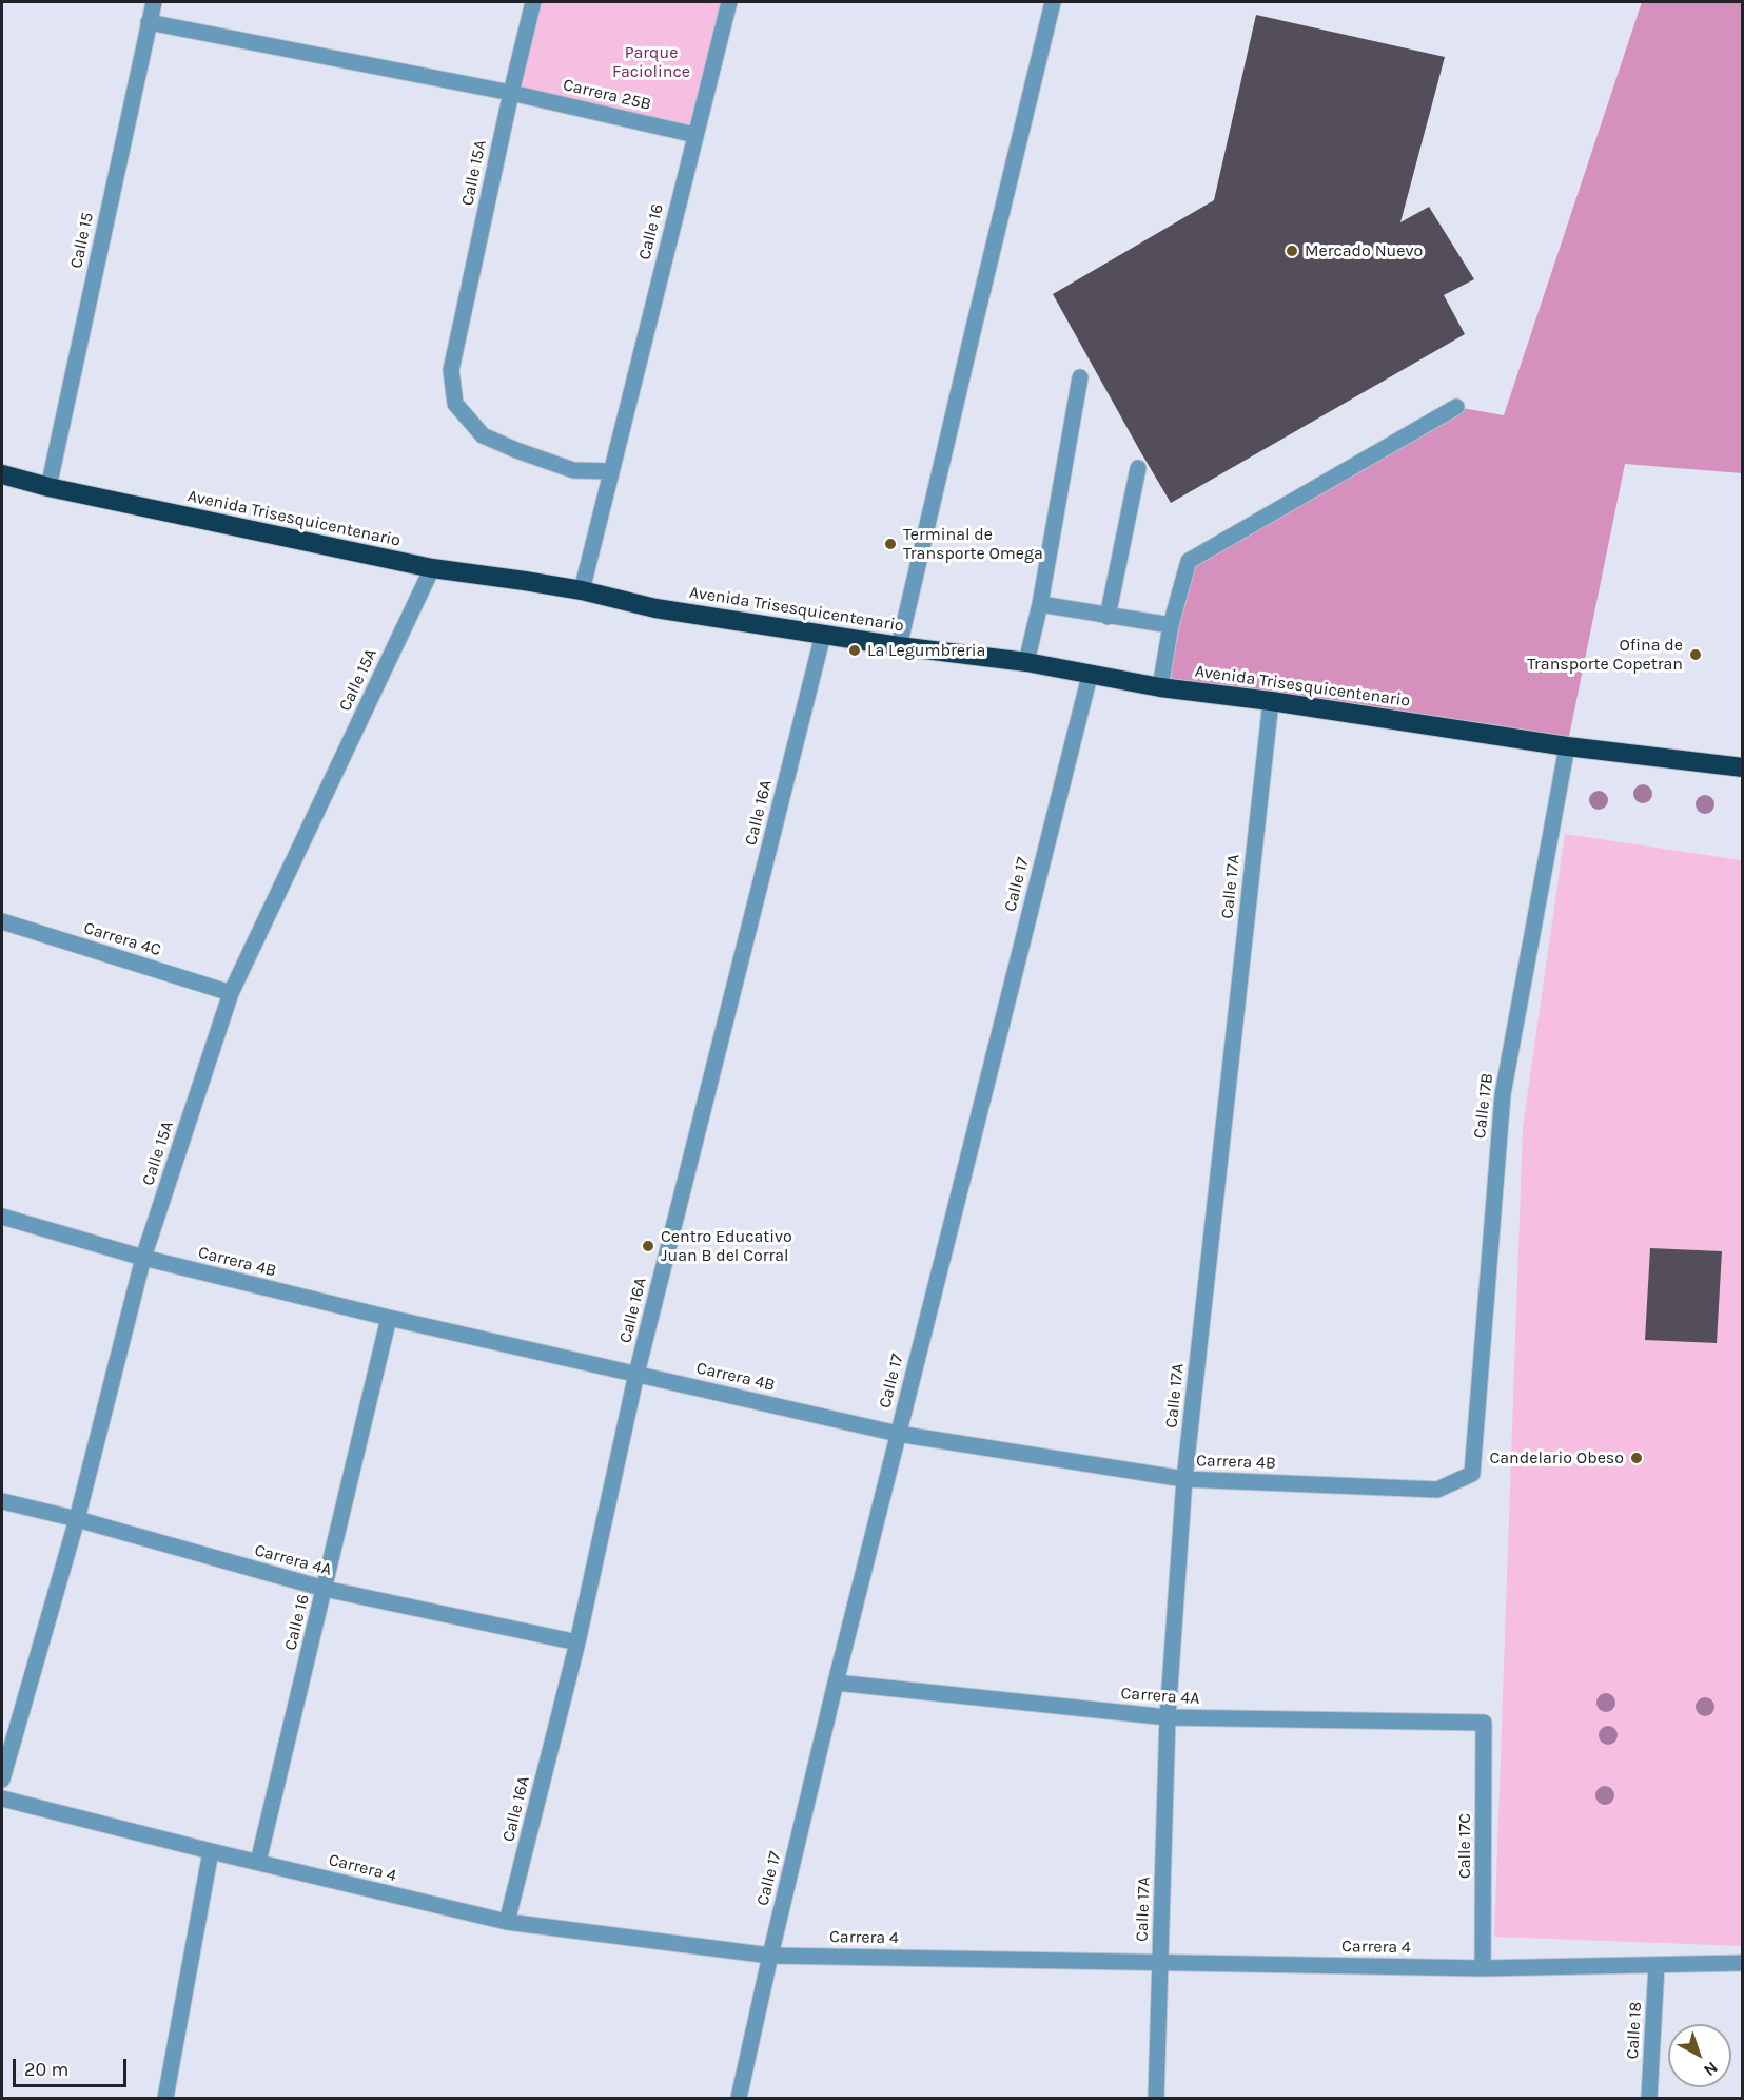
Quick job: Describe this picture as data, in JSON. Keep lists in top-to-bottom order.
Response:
{
  "streets": {
    "highway": ["Avenida Trisesquicentenario"],
    "street": [
      "Carrera 25B",
      "Calle 15A",
      "Calle 16",
      "Calle 15",
      "Calle 16A",
      "Calle 17",
      "Calle 17A",
      "Carrera 4C",
      "Calle 17B",
      "Carrera 4B",
      "Carrera 4A",
      "Calle 17C",
      "Carrera 4",
      "Calle 18"
    ]
  },
  "crossings": [
    ["Carrera 25B", "Calle 15A"],
    ["Carrera 25B", "Calle 16"],
    ["Carrera 25B", "Calle 15"],
    ["Calle 15A", "Calle 16"],
    ["Calle 15A", "Avenida Trisesquicentenario"],
    ["Calle 15A", "Carrera 4C"],
    ["Calle 15A", "Carrera 4B"],
    ["Calle 15A", "Carrera 4A"],
    ["Calle 16", "Avenida Trisesquicentenario"],
    ["Calle 16", "Carrera 4B"],
    ["Calle 16", "Carrera 4A"],
    ["Calle 16", "Carrera 4"],
    ["Calle 15", "Avenida Trisesquicentenario"],
    ["Avenida Trisesquicentenario", "Calle 16A"],
    ["Avenida Trisesquicentenario", "Calle 17"],
    ["Avenida Trisesquicentenario", "Calle 17A"],
    ["Avenida Trisesquicentenario", "Calle 17B"],
    ["Calle 16A", "Carrera 4B"],
    ["Calle 16A", "Carrera 4A"],
    ["Calle 16A", "Carrera 4"],
    ["Calle 17", "Carrera 4B"],
    ["Calle 17", "Carrera 4A"],
    ["Calle 17", "Carrera 4"],
    ["Calle 17A", "Carrera 4B"],
    ["Calle 17A", "Carrera 4A"],
    ["Calle 17A", "Carrera 4"],
    ["Calle 17B", "Carrera 4B"],
    ["Carrera 4A", "Calle 17C"],
    ["Calle 17C", "Carrera 4"],
    ["Carrera 4", "Calle 18"]
  ],
  "parks": ["Parque Faciolince"],
  "places": [
    "Mercado Nuevo",
    "Terminal de Transporte Omega",
    "La Legumbreria",
    "Ofina de Transporte Copetran",
    "Centro Educativo Juan B del Corral",
    "Candelario Obeso"
  ],
  "scale_bar": "20 m",
  "north": "bottom right"
}
